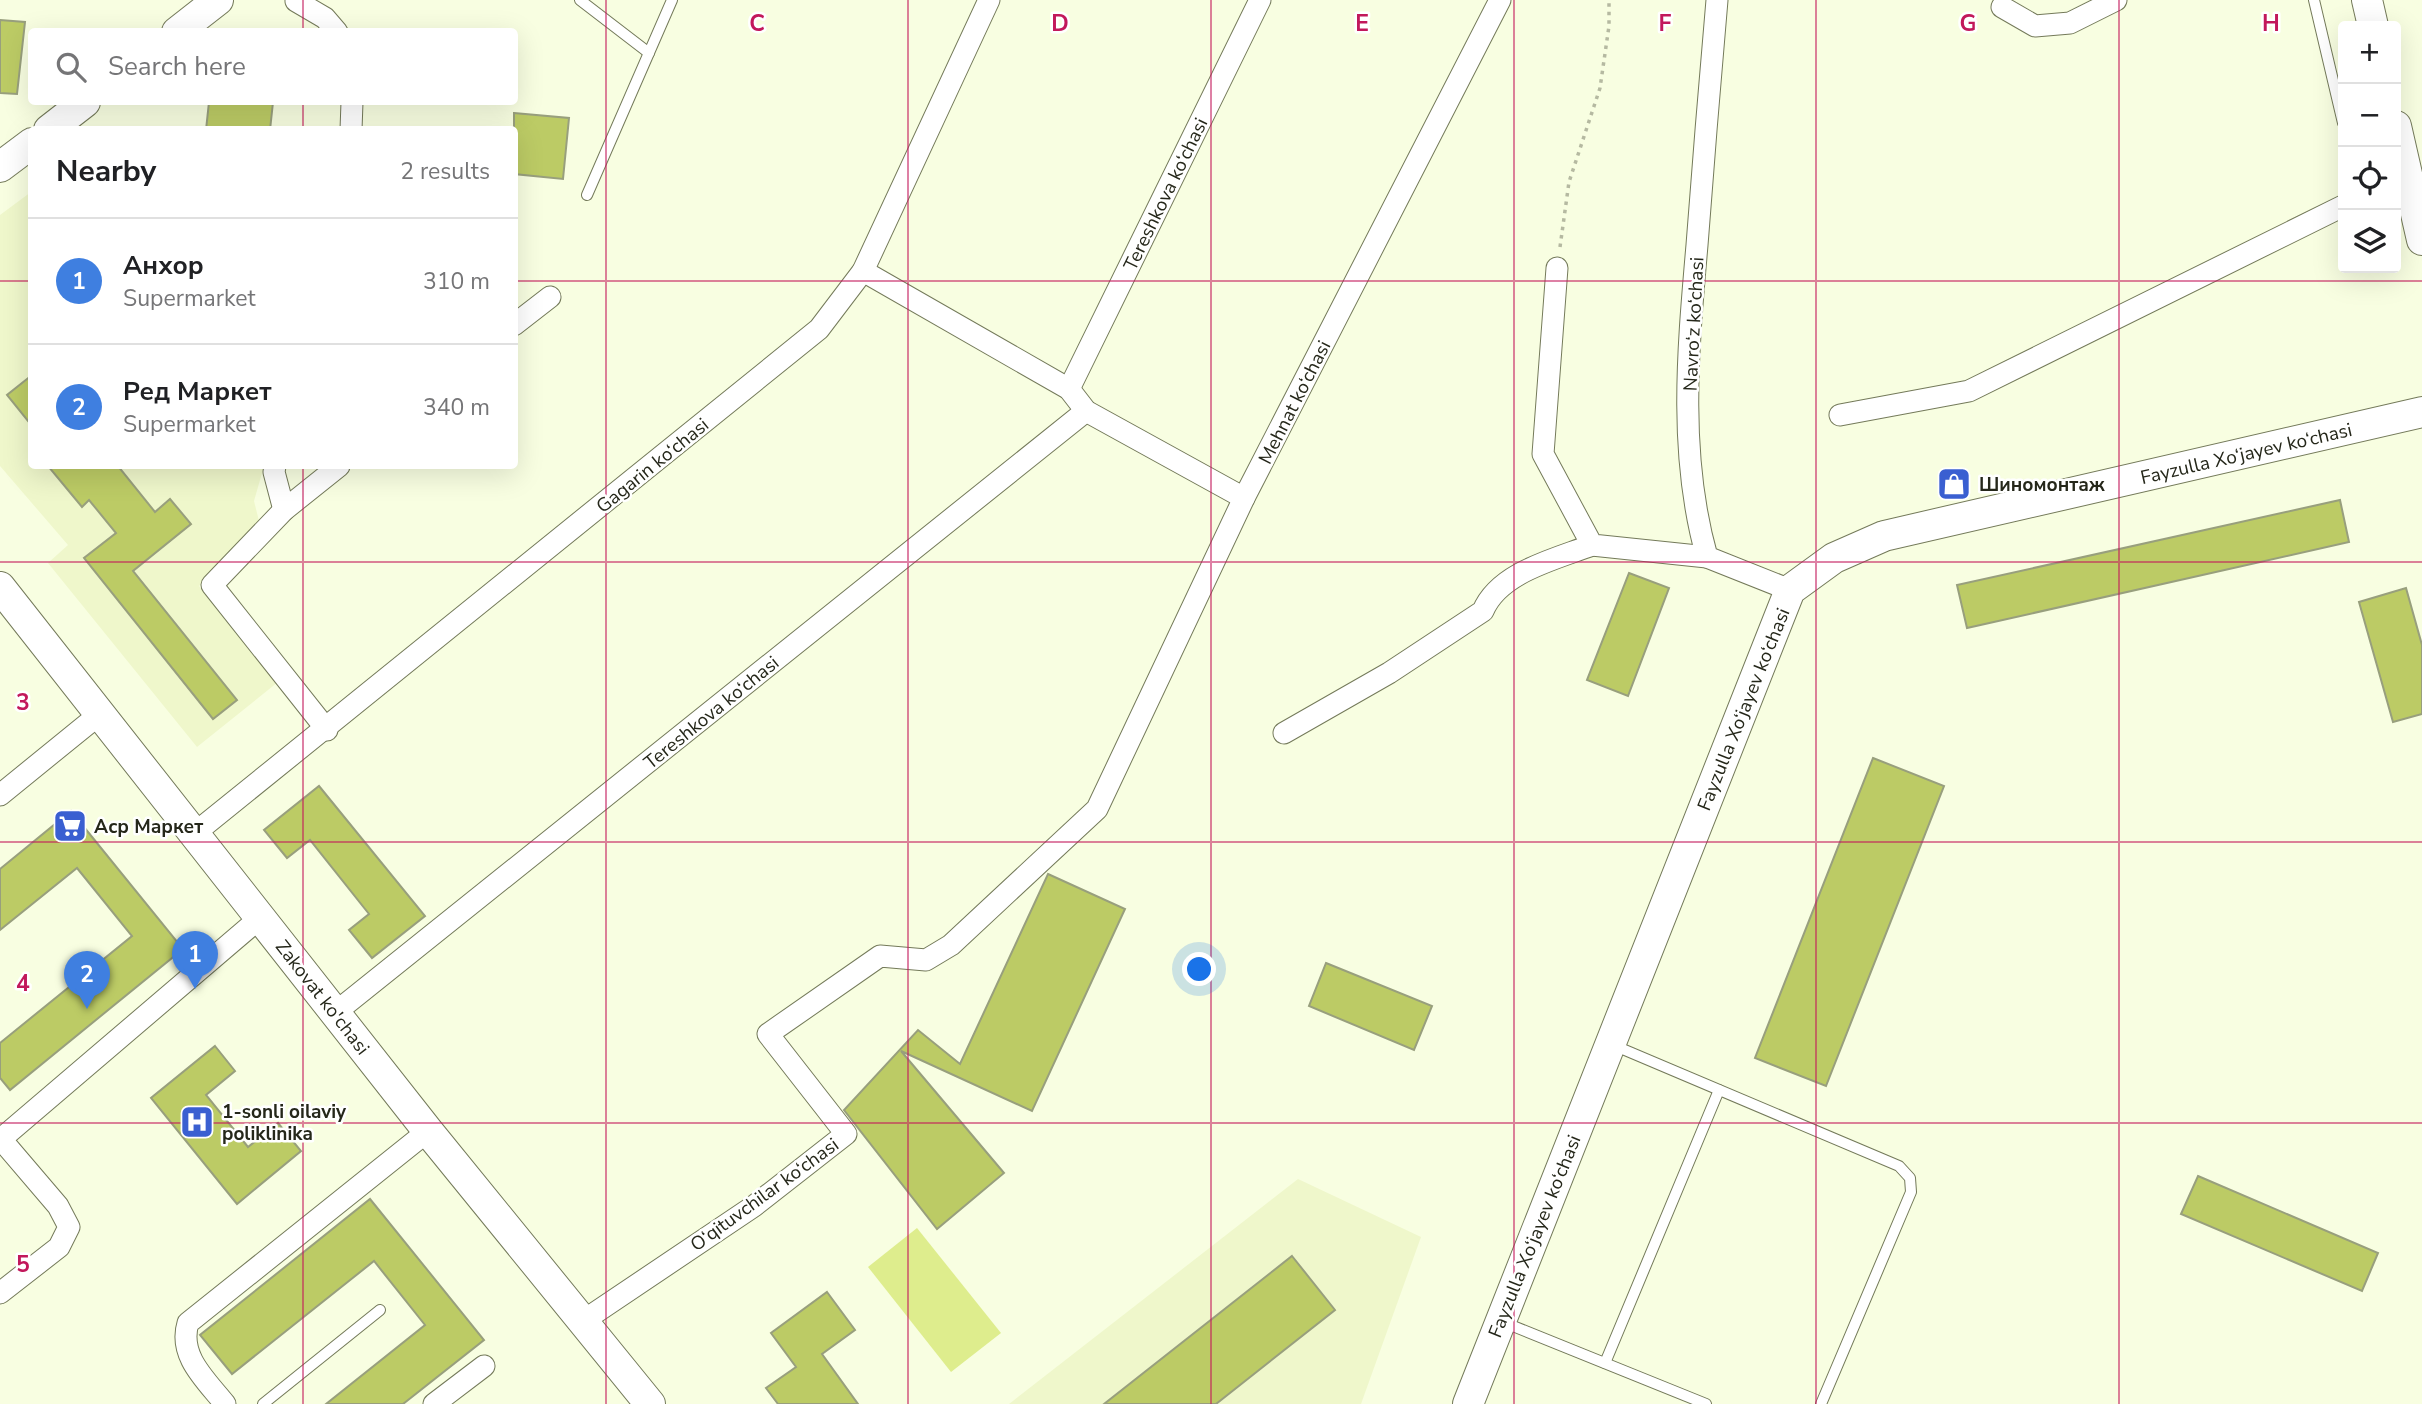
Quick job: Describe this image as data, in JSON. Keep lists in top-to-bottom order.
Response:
{
  "streets": {
    "main road": ["Fayzulla Xo‘jayev ko‘chasi", "Zakovat ko'chasi"],
    "street": [
      "Tereshkova ko‘chasi",
      "Navro‘z ko‘chasi",
      "Mehnat ko‘chasi",
      "Gagarin ko‘chasi",
      "O‘qituvchilar ko‘chasi"
    ]
  },
  "crossings": [
    ["Tereshkova ko‘chasi", "Zakovat ko'chasi"],
    ["Mehnat ko‘chasi", "O‘qituvchilar ko‘chasi"],
    ["Gagarin ko‘chasi", "Zakovat ko'chasi"],
    ["Zakovat ko'chasi", "O‘qituvchilar ko‘chasi"]
  ],
  "places": {
    "shop": ["Шиномонтаж"],
    "supermarket": ["Аср Маркет"],
    "hospital": ["1-sonli oilaviy poliklinika"]
  },
  "page": {
    "map_buttons": ["+", "−"],
    "search": "Search here",
    "heading": ["Nearby", "2 results"],
    "list": [
      {
        "mark": "1",
        "name": "Анхор",
        "note": "Supermarket",
        "value": "310 m"
      },
      {
        "mark": "2",
        "name": "Ред Маркет",
        "note": "Supermarket",
        "value": "340 m"
      }
    ],
    "pins": ["1", "2"]
  },
  "grid": {
    "columns": [
      "C",
      "D",
      "E",
      "F",
      "G",
      "H"
    ],
    "rows": ["3", "4", "5"]
  }
}
